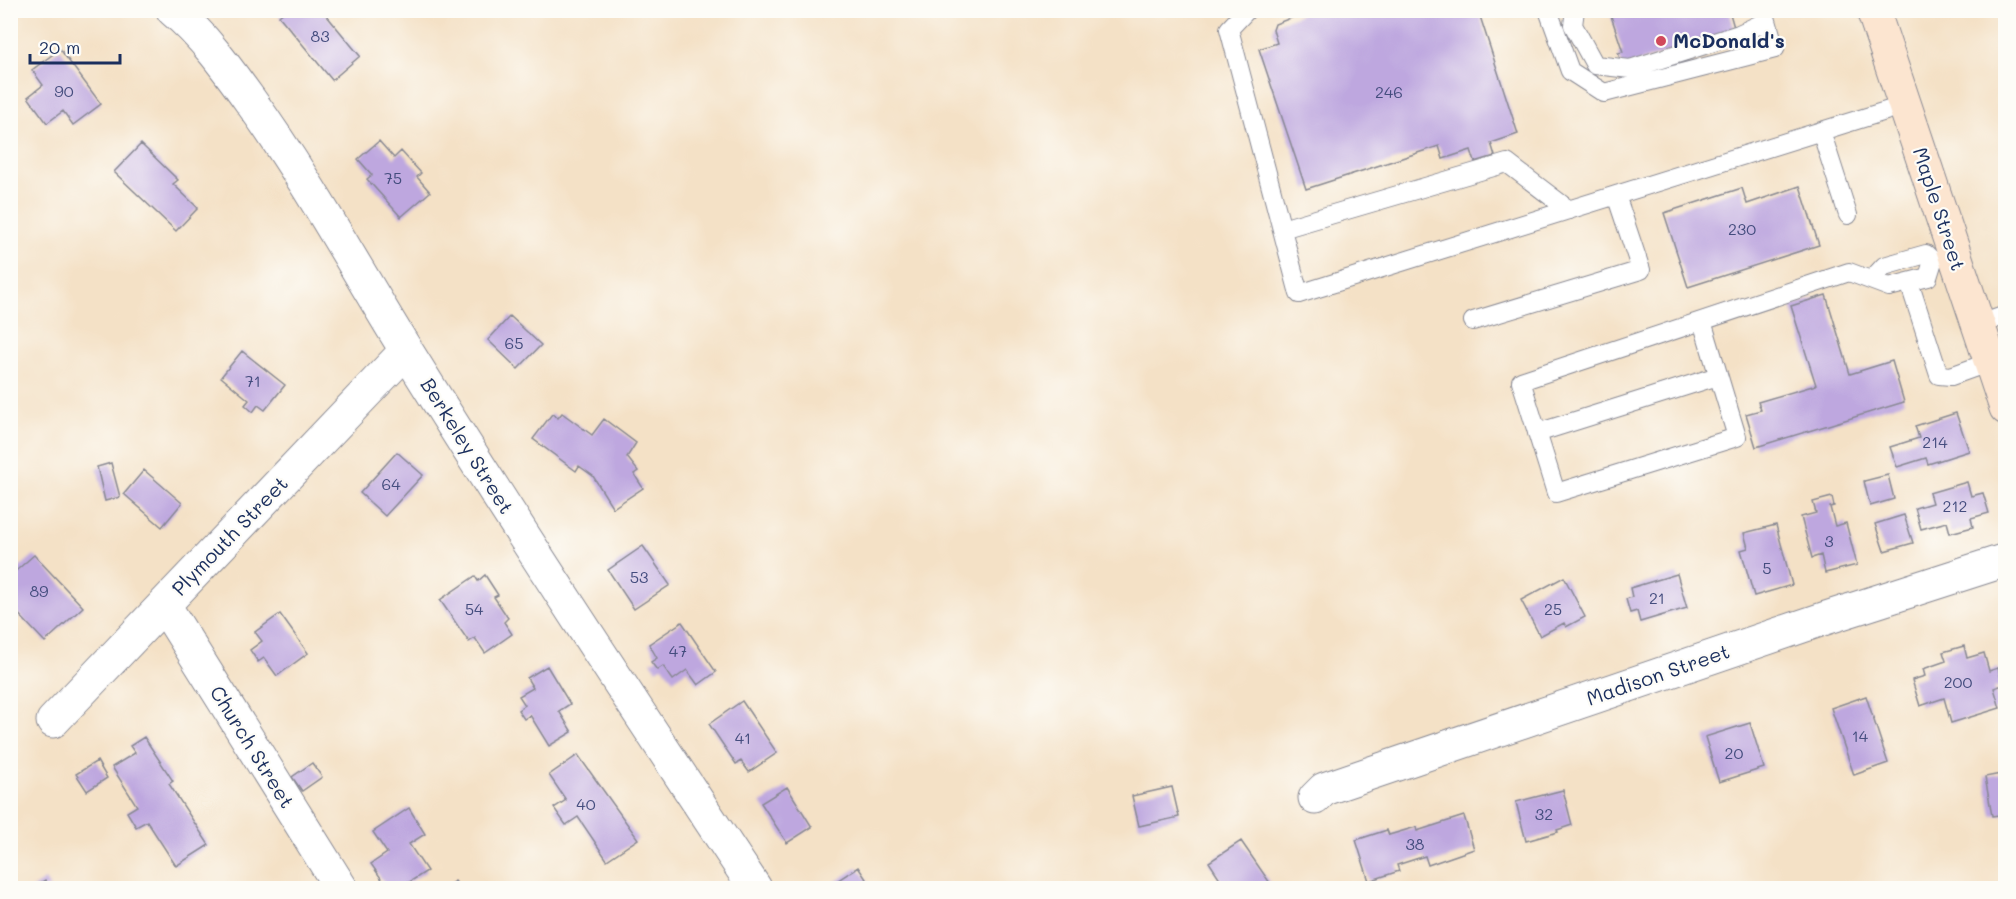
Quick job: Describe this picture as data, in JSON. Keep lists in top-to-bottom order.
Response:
{
  "streets": {
    "main road": ["Maple Street"],
    "street": [
      "Berkeley Street",
      "Plymouth Street",
      "Madison Street",
      "Church Street"
    ]
  },
  "crossings": [
    ["Berkeley Street", "Plymouth Street"],
    ["Plymouth Street", "Church Street"]
  ],
  "places": ["McDonald's"],
  "house_numbers": [
    "83",
    "90",
    "246",
    "75",
    "230",
    "65",
    "71",
    "214",
    "64",
    "212",
    "3",
    "5",
    "53",
    "89",
    "21",
    "54",
    "25",
    "47",
    "200",
    "14",
    "41",
    "20",
    "40",
    "32",
    "38"
  ],
  "scale_bar": "20 m"
}
